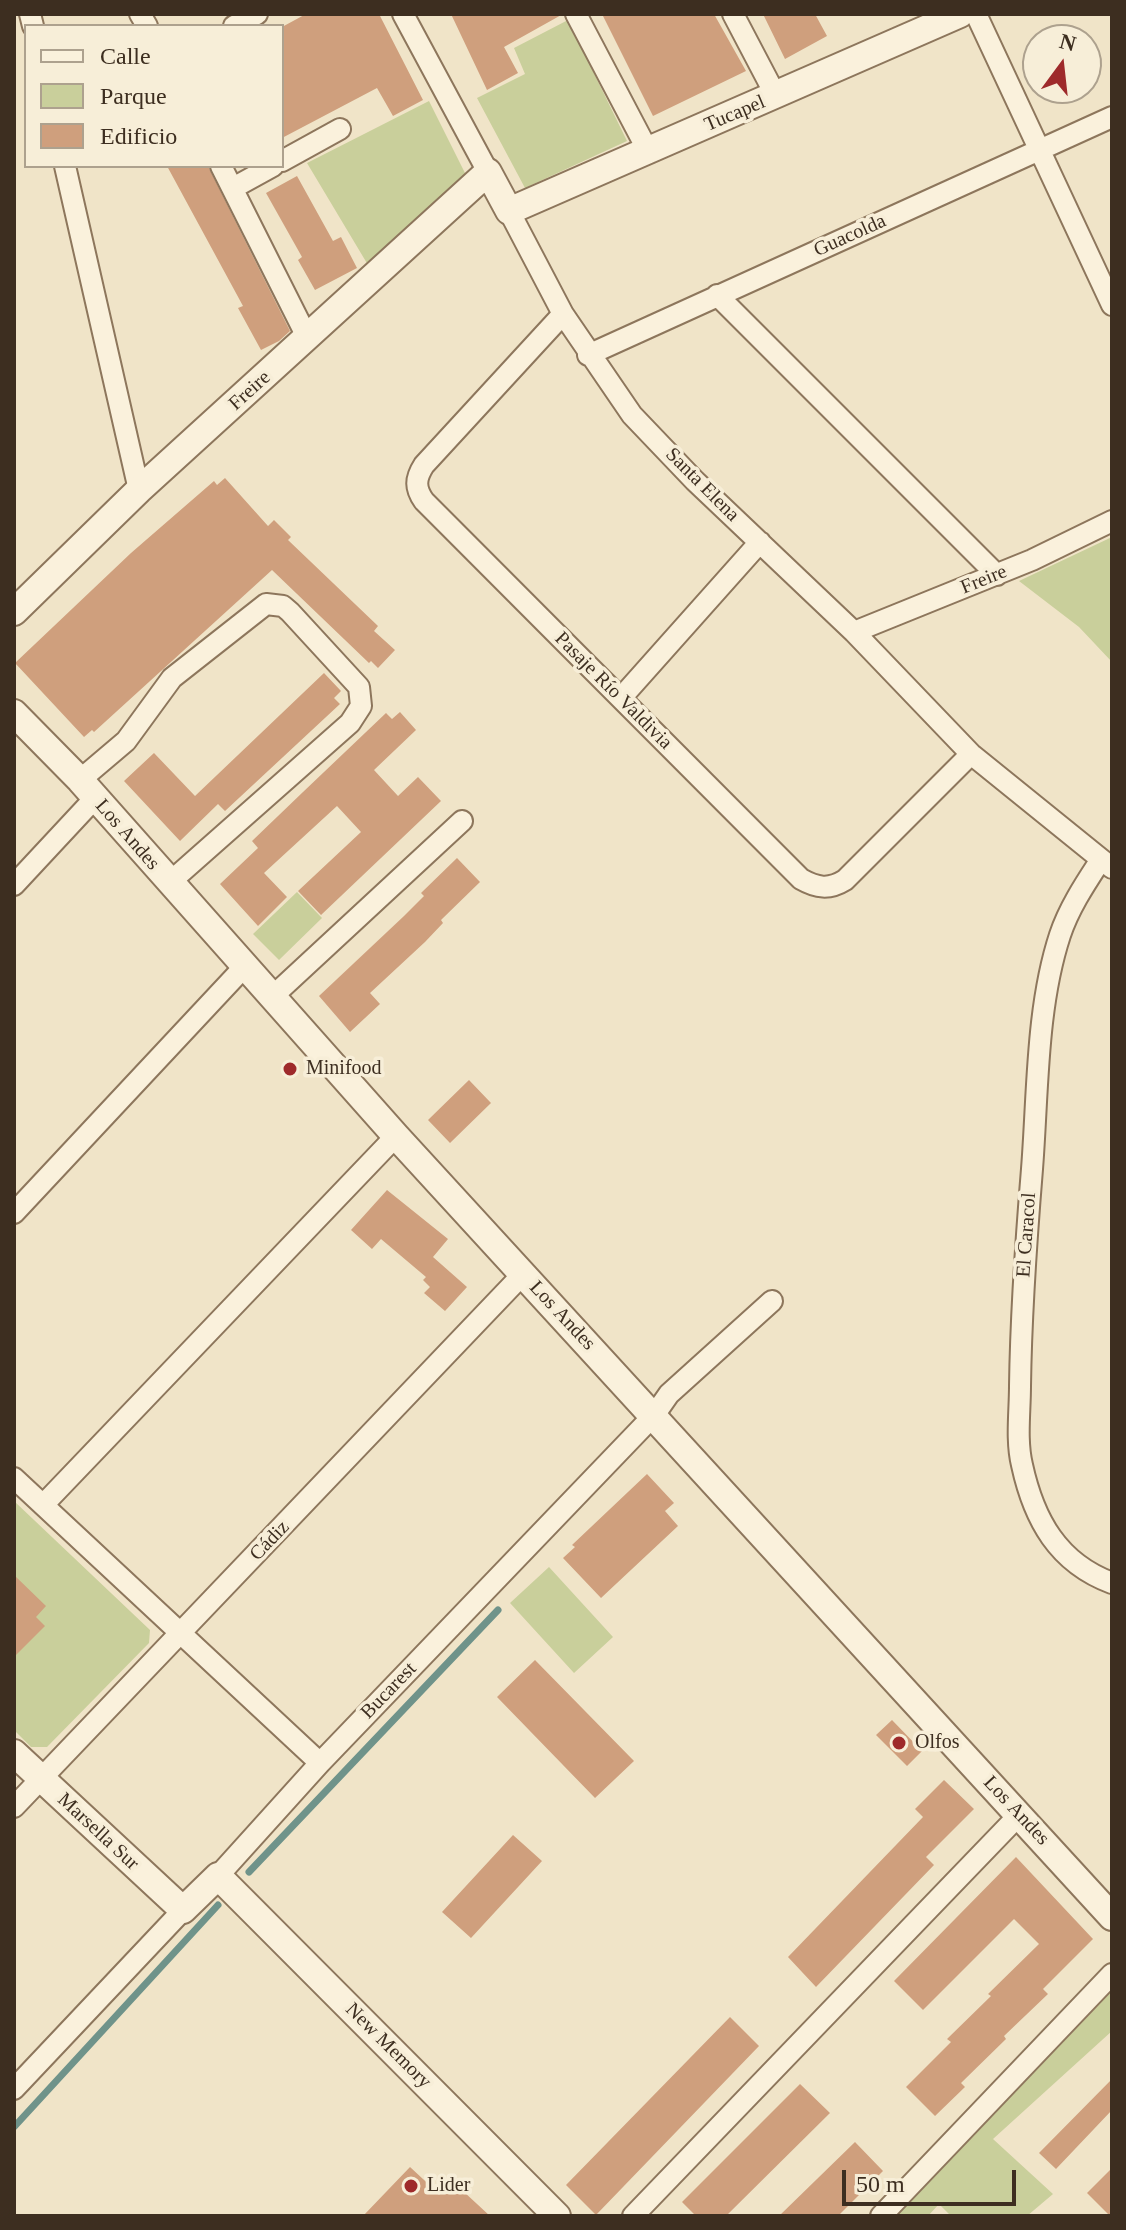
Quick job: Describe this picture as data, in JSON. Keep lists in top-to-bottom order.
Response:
{
  "streets": {
    "street": [
      "Tucapel",
      "Guacolda",
      "Freire",
      "Santa Elena",
      "Pasaje Río Valdivia",
      "Los Andes",
      "El Caracol",
      "Cádiz",
      "Bucarest",
      "Marsella Sur",
      "New Memory"
    ]
  },
  "crossings": [
    ["Tucapel", "Santa Elena"],
    ["Guacolda", "Santa Elena"],
    ["Freire", "Santa Elena"],
    ["Santa Elena", "Pasaje Río Valdivia"],
    ["Santa Elena", "El Caracol"],
    ["Los Andes", "Cádiz"],
    ["Los Andes", "Bucarest"],
    ["Cádiz", "Marsella Sur"],
    ["Bucarest", "Marsella Sur"],
    ["Bucarest", "New Memory"]
  ],
  "places": ["Minifood", "Olfos", "Lider"],
  "legend": ["Calle", "Parque", "Edificio"],
  "scale_bar": "50 m",
  "north": "top"
}
